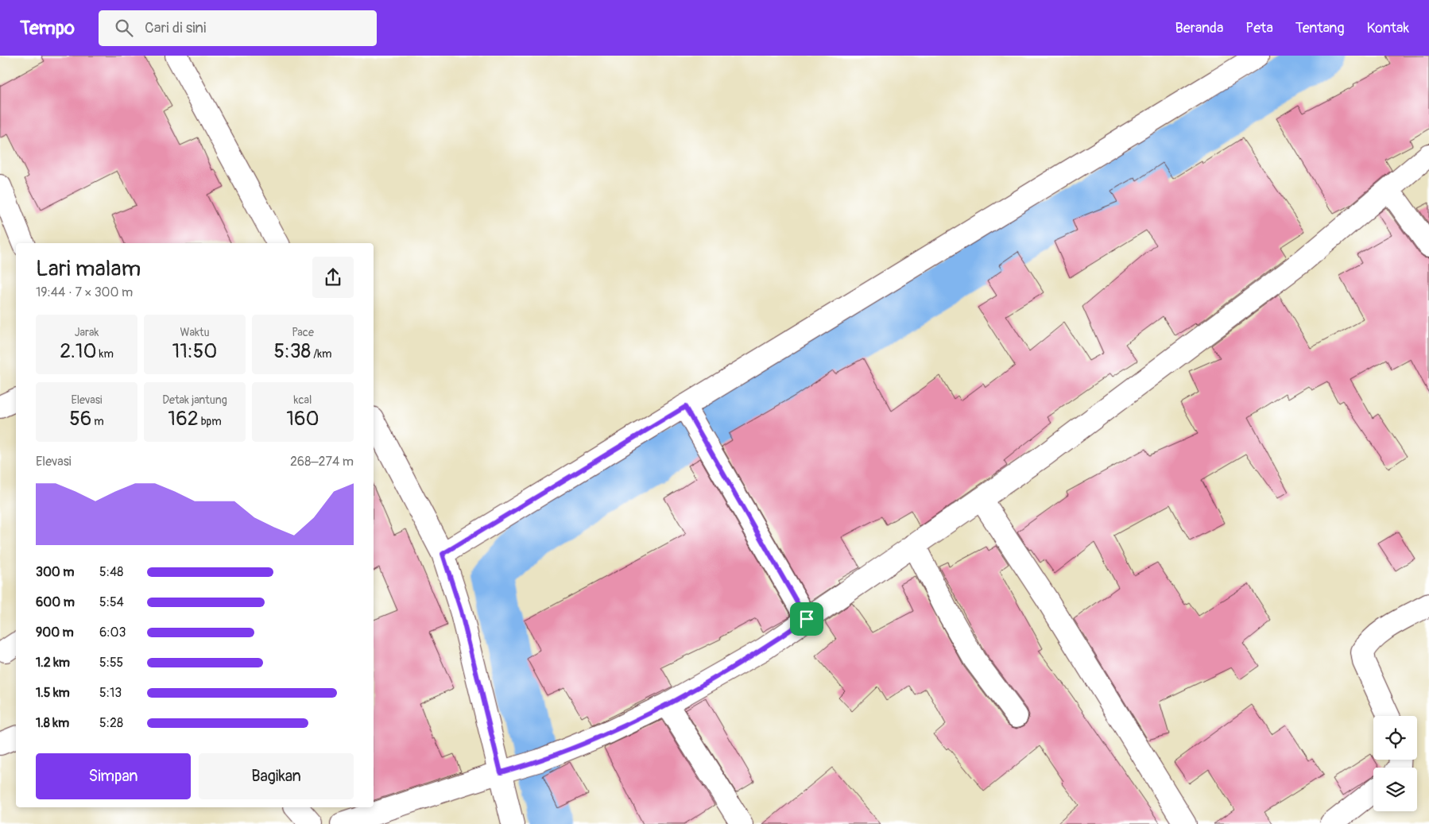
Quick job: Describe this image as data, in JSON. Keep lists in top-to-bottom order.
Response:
{
  "page": {
    "header": "Tempo",
    "search": "Cari di sini",
    "nav": [
      "Beranda",
      "Peta",
      "Tentang",
      "Kontak"
    ],
    "heading": ["Lari malam", "19:44 · 7 × 300 m"],
    "stats": [
      ["Jarak", "2.10 km"],
      ["Waktu", "11:50"],
      ["Pace", "5:38 /km"],
      ["Elevasi", "56 m"],
      ["Detak jantung", "162 bpm"],
      ["kcal", "160"]
    ],
    "chart": ["Elevasi", "268–274 m"],
    "list": [
      {
        "name": "300 m",
        "note": "5:48"
      },
      {
        "name": "600 m",
        "note": "5:54"
      },
      {
        "name": "900 m",
        "note": "6:03"
      },
      {
        "name": "1.2 km",
        "note": "5:55"
      },
      {
        "name": "1.5 km",
        "note": "5:13"
      },
      {
        "name": "1.8 km",
        "note": "5:28"
      }
    ],
    "buttons": ["Simpan", "Bagikan"]
  }
}
